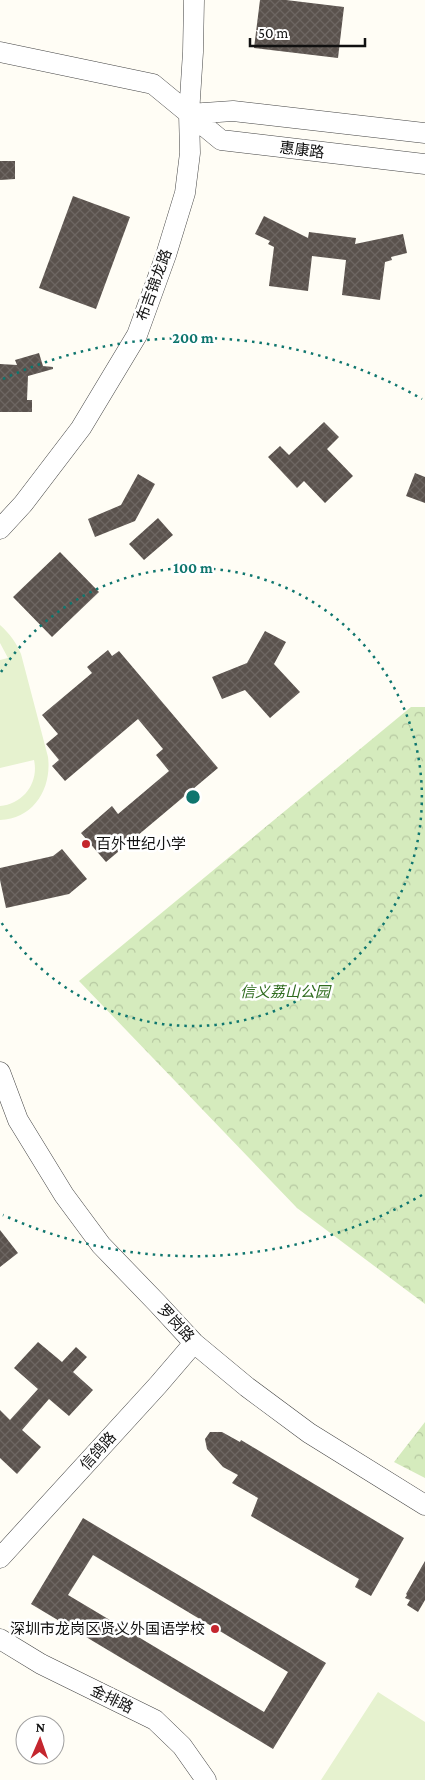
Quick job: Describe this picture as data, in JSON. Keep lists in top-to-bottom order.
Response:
{
  "streets": {
    "street": [
      "惠康路",
      "布吉锦龙路",
      "罗岗路",
      "信鸽路",
      "金排路"
    ]
  },
  "crossings": [
    ["惠康路", "布吉锦龙路"],
    ["罗岗路", "信鸽路"]
  ],
  "parks": ["信义荔山公园"],
  "places": ["百外世纪小学", "深圳市龙岗区贤义外国语学校"],
  "scale_bar": "50 m",
  "north": "top",
  "rings": ["200 m", "100 m"]
}
